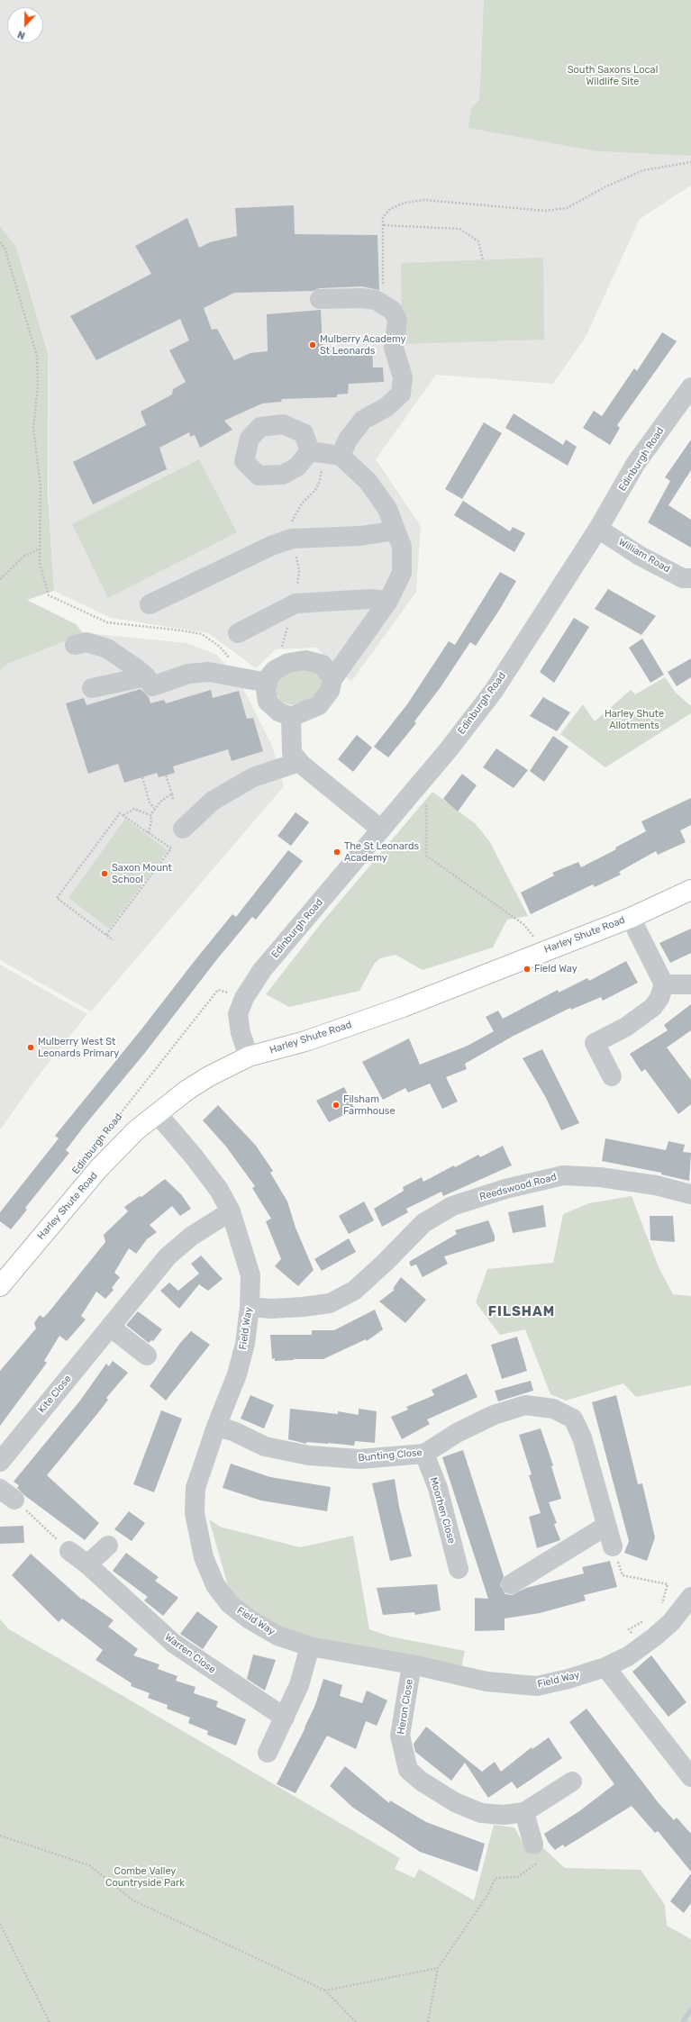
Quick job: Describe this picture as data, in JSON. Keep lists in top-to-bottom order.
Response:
{
  "streets": {
    "main road": ["Harley Shute Road"],
    "street": [
      "Edinburgh Road",
      "William Road",
      "Reedswood Road",
      "Field Way",
      "Kite Close",
      "Bunting Close",
      "Moorhen Close",
      "Warren Close",
      "Heron Close"
    ]
  },
  "crossings": [
    ["Edinburgh Road", "William Road"],
    ["Edinburgh Road", "Harley Shute Road"],
    ["Harley Shute Road", "Field Way"],
    ["Reedswood Road", "Field Way"],
    ["Field Way", "Kite Close"],
    ["Field Way", "Bunting Close"],
    ["Field Way", "Heron Close"],
    ["Bunting Close", "Moorhen Close"]
  ],
  "districts": ["FILSHAM"],
  "parks": ["South Saxons Local Wildlife Site", "Harley Shute Allotments", "Combe Valley Countryside Park"],
  "places": [
    "Mulberry Academy St Leonards",
    "The St Leonards Academy",
    "Saxon Mount School",
    "Field Way",
    "Mulberry West St Leonards Primary",
    "Filsham Farmhouse"
  ],
  "north": "bottom"
}
